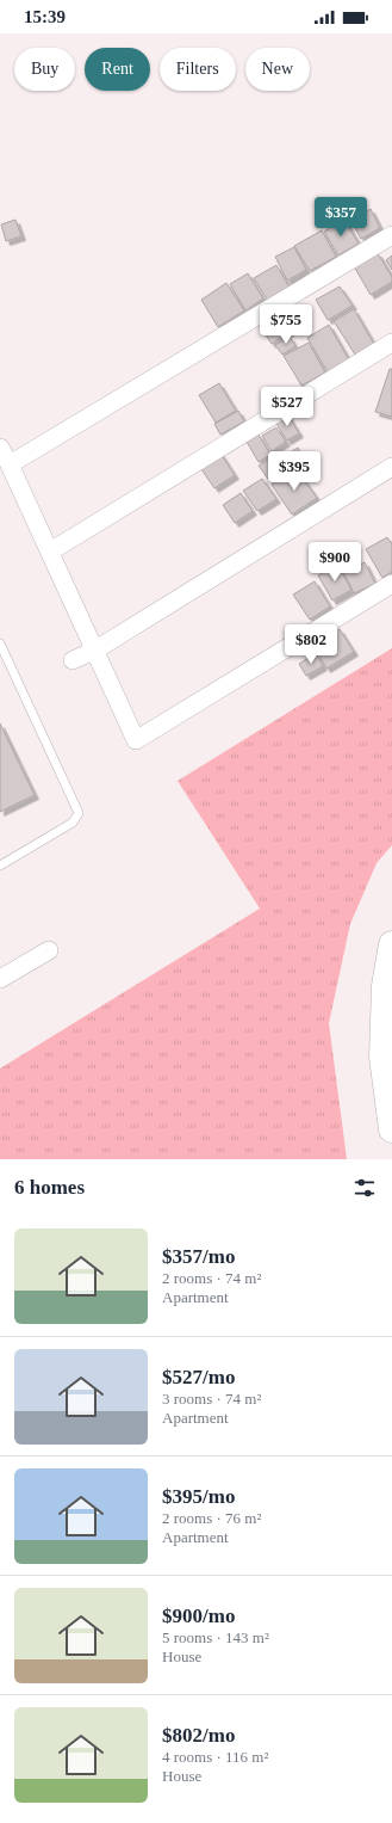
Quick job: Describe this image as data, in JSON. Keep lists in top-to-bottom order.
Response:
{
  "page": {
    "status": "15:39",
    "chip": [
      "Buy",
      "Rent",
      "Filters",
      "New"
    ],
    "price": [
      "$357",
      "$755",
      "$527",
      "$395",
      "$900",
      "$802"
    ],
    "heading": "6 homes",
    "list": [
      {
        "name": "$357/mo",
        "note": "2 rooms · 74 m² · Apartment"
      },
      {
        "name": "$527/mo",
        "note": "3 rooms · 74 m² · Apartment"
      },
      {
        "name": "$395/mo",
        "note": "2 rooms · 76 m² · Apartment"
      },
      {
        "name": "$900/mo",
        "note": "5 rooms · 143 m² · House"
      },
      {
        "name": "$802/mo",
        "note": "4 rooms · 116 m² · House"
      }
    ]
  }
}
